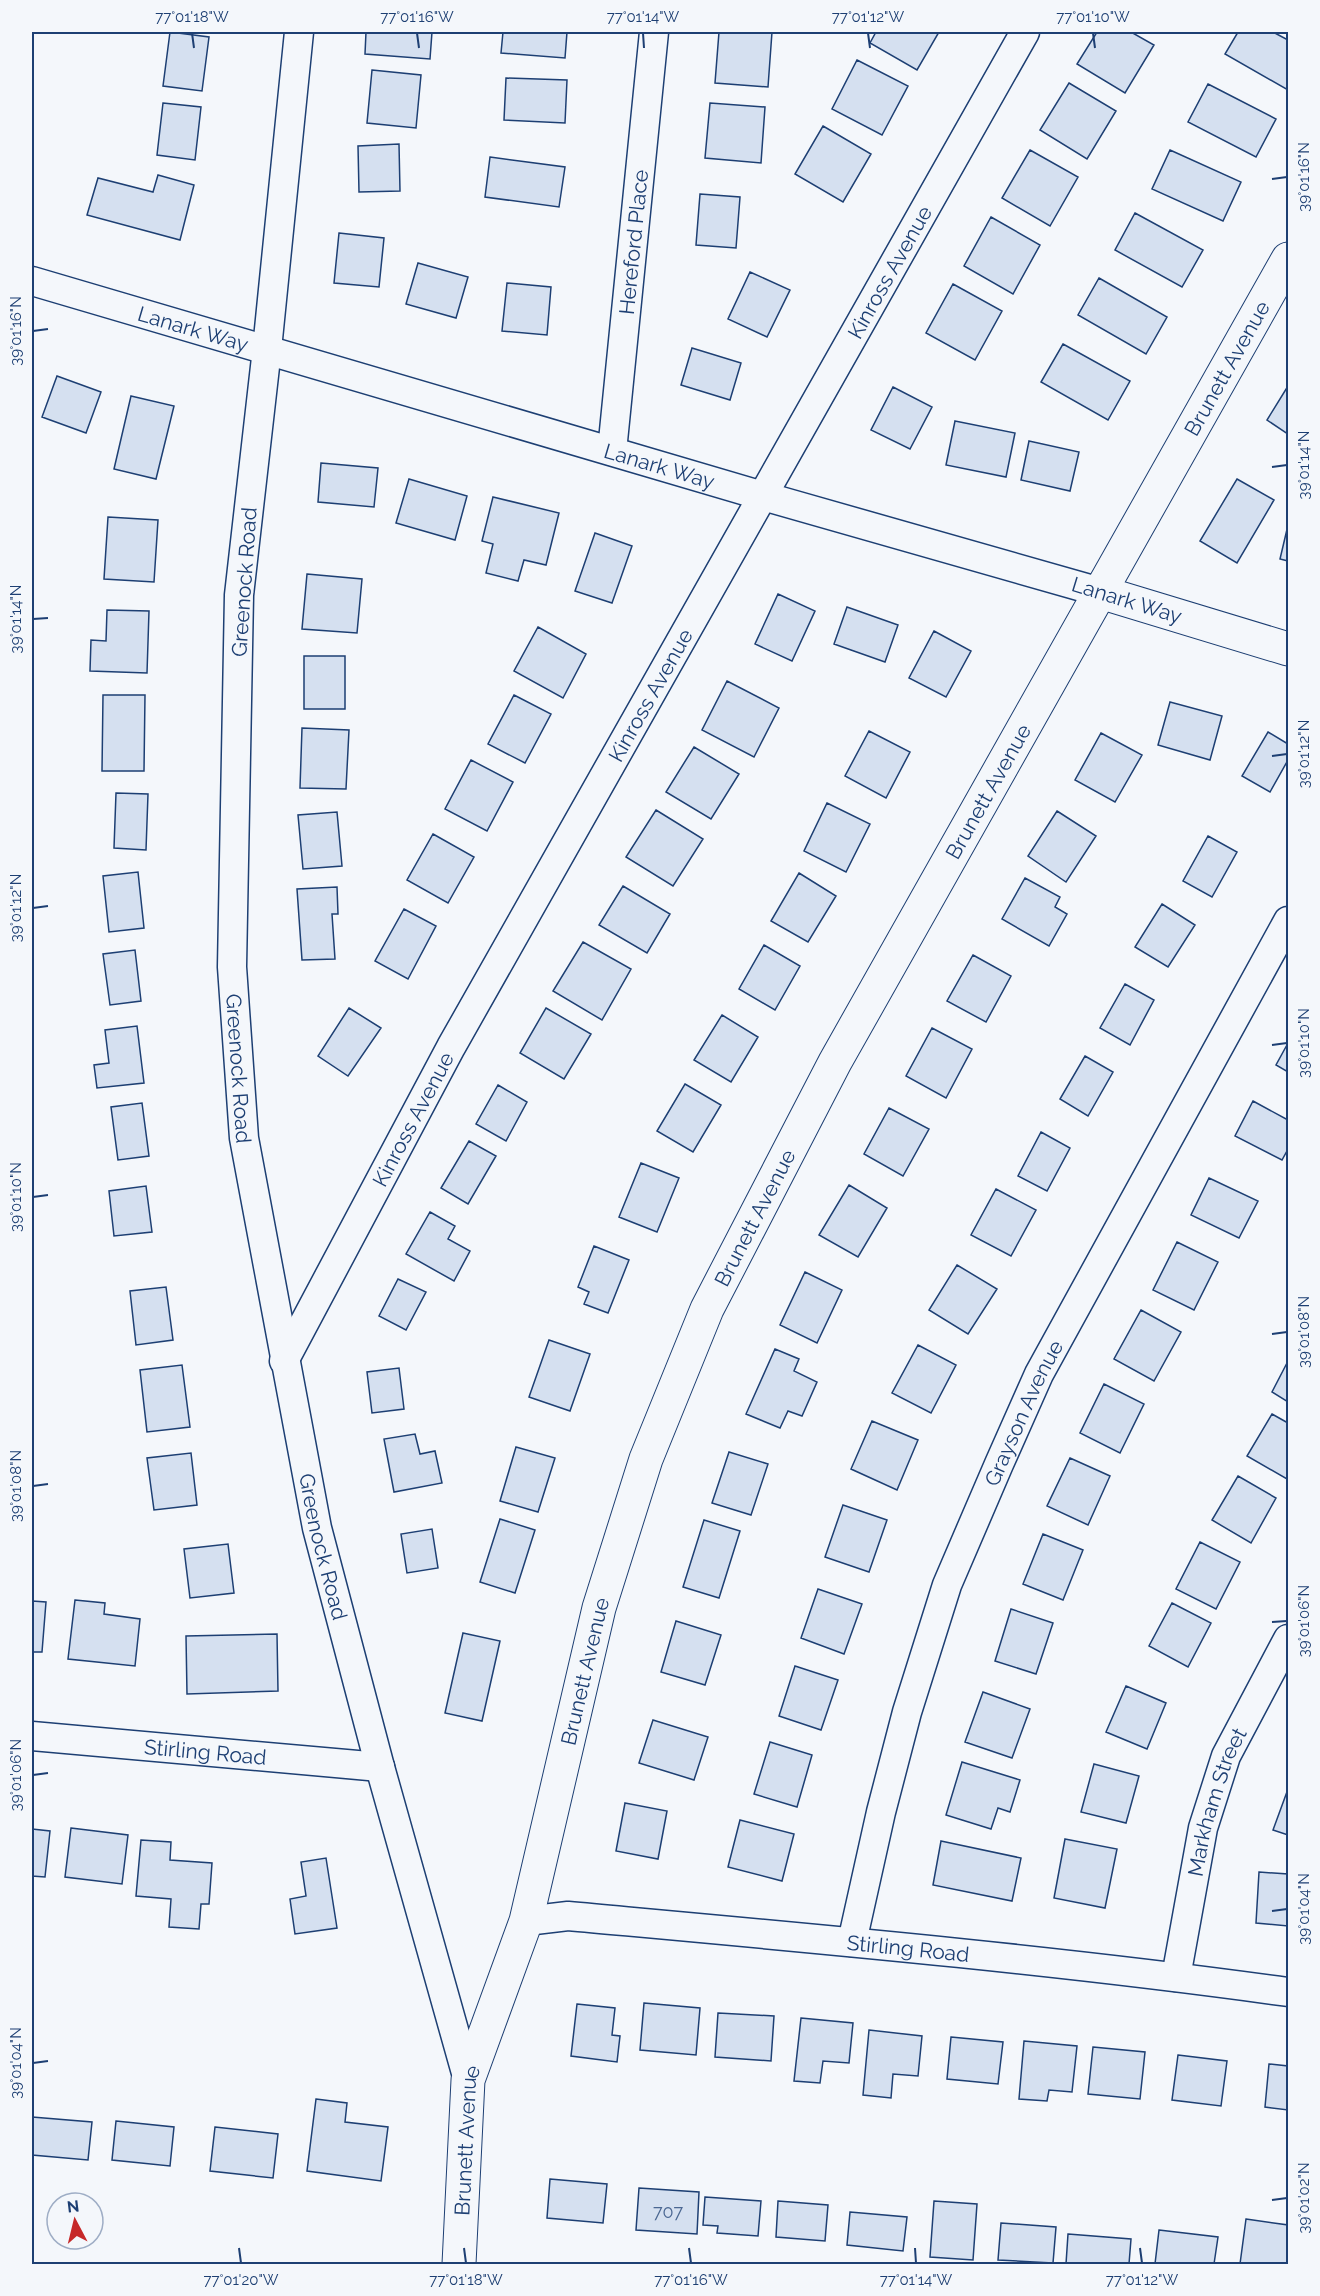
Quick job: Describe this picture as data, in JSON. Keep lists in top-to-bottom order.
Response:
{
  "streets": {
    "street": [
      "Hereford Place",
      "Kinross Avenue",
      "Lanark Way",
      "Brunett Avenue",
      "Greenock Road",
      "Grayson Avenue",
      "Stirling Road",
      "Markham Street"
    ]
  },
  "crossings": [
    ["Hereford Place", "Lanark Way"],
    ["Kinross Avenue", "Lanark Way"],
    ["Kinross Avenue", "Greenock Road"],
    ["Lanark Way", "Brunett Avenue"],
    ["Lanark Way", "Greenock Road"],
    ["Brunett Avenue", "Greenock Road"],
    ["Brunett Avenue", "Stirling Road"],
    ["Greenock Road", "Stirling Road"],
    ["Grayson Avenue", "Stirling Road"],
    ["Stirling Road", "Markham Street"]
  ],
  "house_numbers": ["707"],
  "north": "top",
  "coordinates": [
    "77°01'18\"W",
    "77°01'16\"W",
    "77°01'14\"W",
    "77°01'12\"W",
    "77°01'10\"W",
    "39°01'16\"N",
    "39°01'14\"N",
    "39°01'12\"N",
    "39°01'10\"N",
    "39°01'08\"N",
    "39°01'06\"N",
    "39°01'04\"N",
    "39°01'02\"N",
    "77°01'20\"W"
  ]
}
